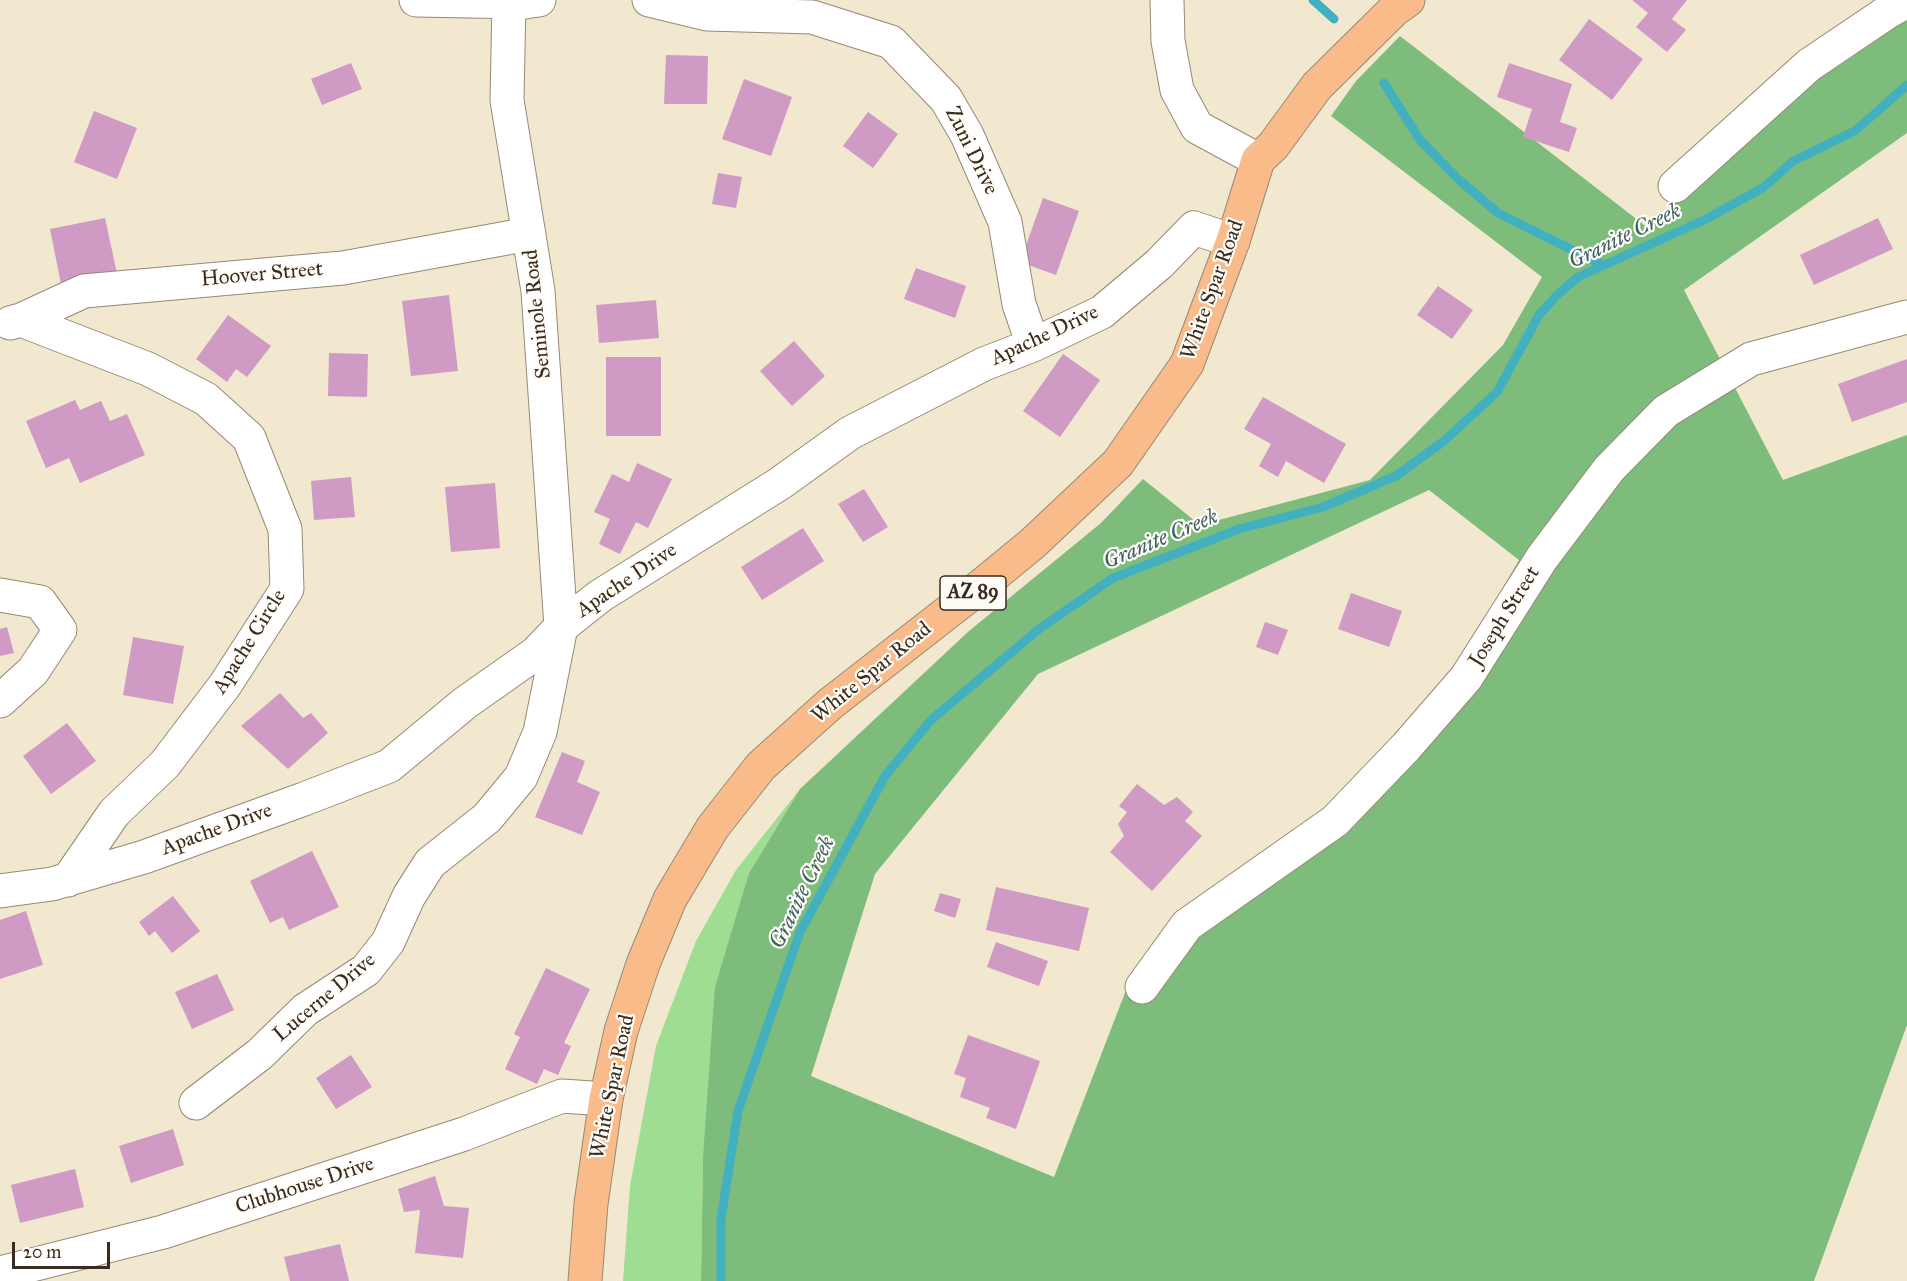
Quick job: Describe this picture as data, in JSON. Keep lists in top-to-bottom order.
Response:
{
  "streets": {
    "main road": ["White Spar Road", "AZ 89"],
    "street": [
      "Zuni Drive",
      "Hoover Street",
      "Seminole Road",
      "Apache Drive",
      "Joseph Street",
      "Apache Circle",
      "Lucerne Drive",
      "Clubhouse Drive"
    ]
  },
  "crossings": [
    ["Zuni Drive", "Apache Drive"],
    ["Hoover Street", "Seminole Road"],
    ["Hoover Street", "Apache Circle"],
    ["White Spar Road", "Apache Drive"],
    ["White Spar Road", "Clubhouse Drive"],
    ["Seminole Road", "Apache Drive"],
    ["Seminole Road", "Lucerne Drive"],
    ["Apache Drive", "Apache Circle"],
    ["Apache Drive", "Lucerne Drive"]
  ],
  "water": ["Granite Creek"],
  "scale_bar": "20 m"
}
